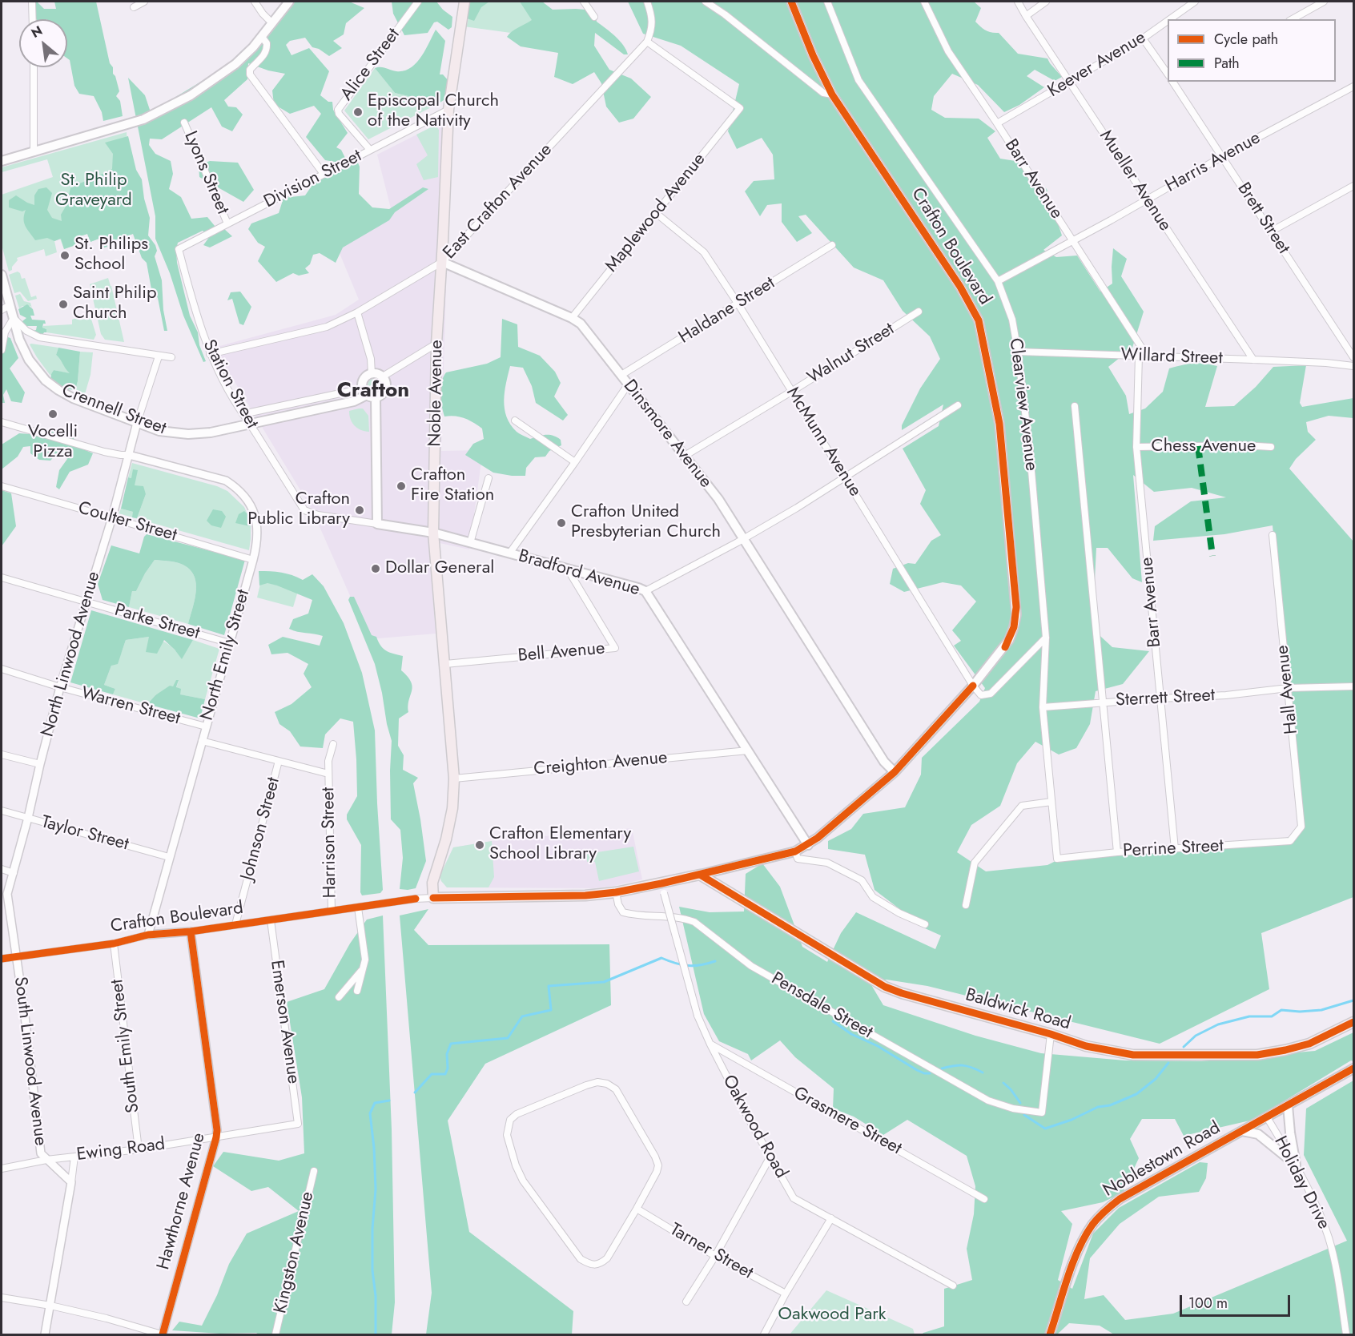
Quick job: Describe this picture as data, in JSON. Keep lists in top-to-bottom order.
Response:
{
  "streets": {
    "main road": [
      "Crafton Boulevard",
      "Noble Avenue",
      "Crennell Street",
      "Dinsmore Avenue",
      "Bradford Avenue",
      "Baldwick Road",
      "Noblestown Road"
    ],
    "street": [
      "Alice Street",
      "Keever Avenue",
      "Harris Avenue",
      "Lyons Street",
      "Division Street",
      "Barr Avenue",
      "Mueller Avenue",
      "East Crafton Avenue",
      "Maplewood Avenue",
      "Brett Street",
      "Haldane Street",
      "Walnut Street",
      "Willard Street",
      "Station Street",
      "Clearview Avenue",
      "McMunn Avenue",
      "Chess Avenue",
      "Coulter Street",
      "Parke Street",
      "Bell Avenue",
      "North Linwood Avenue",
      "North Emily Street",
      "Hall Avenue",
      "Sterrett Street",
      "Warren Street",
      "Creighton Avenue",
      "Johnson Street",
      "Taylor Street",
      "Harrison Street",
      "Perrine Street",
      "Pensdale Street",
      "Emerson Avenue",
      "South Emily Street",
      "South Linwood Avenue",
      "Grasmere Street",
      "Oakwood Road",
      "Ewing Road",
      "Holiday Drive",
      "Hawthorne Avenue",
      "Tarner Street",
      "Kingston Avenue"
    ]
  },
  "crossings": [
    ["Alice Street", "Division Street"],
    ["Keever Avenue", "Barr Avenue"],
    ["Keever Avenue", "Mueller Avenue"],
    ["Harris Avenue", "Barr Avenue"],
    ["Harris Avenue", "Mueller Avenue"],
    ["Harris Avenue", "Brett Street"],
    ["Harris Avenue", "Clearview Avenue"],
    ["Lyons Street", "Division Street"],
    ["Division Street", "Station Street"],
    ["Division Street", "Noble Avenue"],
    ["Barr Avenue", "Willard Street"],
    ["Barr Avenue", "Chess Avenue"],
    ["Barr Avenue", "Sterrett Street"],
    ["Barr Avenue", "Perrine Street"],
    ["Mueller Avenue", "Willard Street"],
    ["East Crafton Avenue", "Maplewood Avenue"],
    ["East Crafton Avenue", "Station Street"],
    ["East Crafton Avenue", "Noble Avenue"],
    ["East Crafton Avenue", "Dinsmore Avenue"],
    ["Maplewood Avenue", "Dinsmore Avenue"],
    ["Maplewood Avenue", "McMunn Avenue"],
    ["Crafton Boulevard", "Noble Avenue"],
    ["Crafton Boulevard", "Dinsmore Avenue"],
    ["Crafton Boulevard", "McMunn Avenue"],
    ["Crafton Boulevard", "Bradford Avenue"],
    ["Crafton Boulevard", "North Linwood Avenue"],
    ["Crafton Boulevard", "North Emily Street"],
    ["Crafton Boulevard", "Johnson Street"],
    ["Crafton Boulevard", "Harrison Street"],
    ["Crafton Boulevard", "Baldwick Road"],
    ["Crafton Boulevard", "Emerson Avenue"],
    ["Crafton Boulevard", "South Emily Street"],
    ["Crafton Boulevard", "South Linwood Avenue"],
    ["Crafton Boulevard", "Hawthorne Avenue"],
    ["Haldane Street", "Dinsmore Avenue"],
    ["Haldane Street", "McMunn Avenue"],
    ["Walnut Street", "Dinsmore Avenue"],
    ["Walnut Street", "McMunn Avenue"],
    ["Willard Street", "Clearview Avenue"],
    ["Station Street", "Bradford Avenue"],
    ["Noble Avenue", "Dinsmore Avenue"],
    ["Noble Avenue", "Bradford Avenue"],
    ["Noble Avenue", "Bell Avenue"],
    ["Noble Avenue", "Creighton Avenue"],
    ["Clearview Avenue", "Sterrett Street"],
    ["Clearview Avenue", "Perrine Street"],
    ["Crennell Street", "North Linwood Avenue"],
    ["Coulter Street", "North Linwood Avenue"],
    ["Coulter Street", "North Emily Street"],
    ["Bradford Avenue", "Bell Avenue"],
    ["Bradford Avenue", "Creighton Avenue"],
    ["Parke Street", "North Linwood Avenue"],
    ["Parke Street", "North Emily Street"],
    ["North Linwood Avenue", "North Emily Street"],
    ["North Linwood Avenue", "Warren Street"],
    ["North Linwood Avenue", "Taylor Street"],
    ["North Linwood Avenue", "South Linwood Avenue"],
    ["North Emily Street", "Warren Street"],
    ["North Emily Street", "Taylor Street"],
    ["Hall Avenue", "Sterrett Street"],
    ["Hall Avenue", "Perrine Street"],
    ["Pensdale Street", "Baldwick Road"],
    ["Emerson Avenue", "Ewing Road"],
    ["South Emily Street", "Ewing Road"],
    ["South Linwood Avenue", "Ewing Road"],
    ["Grasmere Street", "Oakwood Road"],
    ["Ewing Road", "Hawthorne Avenue"],
    ["Noblestown Road", "Holiday Drive"]
  ],
  "districts": ["Crafton"],
  "parks": ["St. Philip Graveyard", "Oakwood Park"],
  "places": [
    "Episcopal Church of the Nativity",
    "St. Philips School",
    "Saint Philip Church",
    "Vocelli Pizza",
    "Crafton Fire Station",
    "Crafton Public Library",
    "Crafton United Presbyterian Church",
    "Dollar General",
    "Crafton Elementary School Library"
  ],
  "legend": ["Cycle path", "Path"],
  "scale_bar": "100 m",
  "north": "top left"
}
